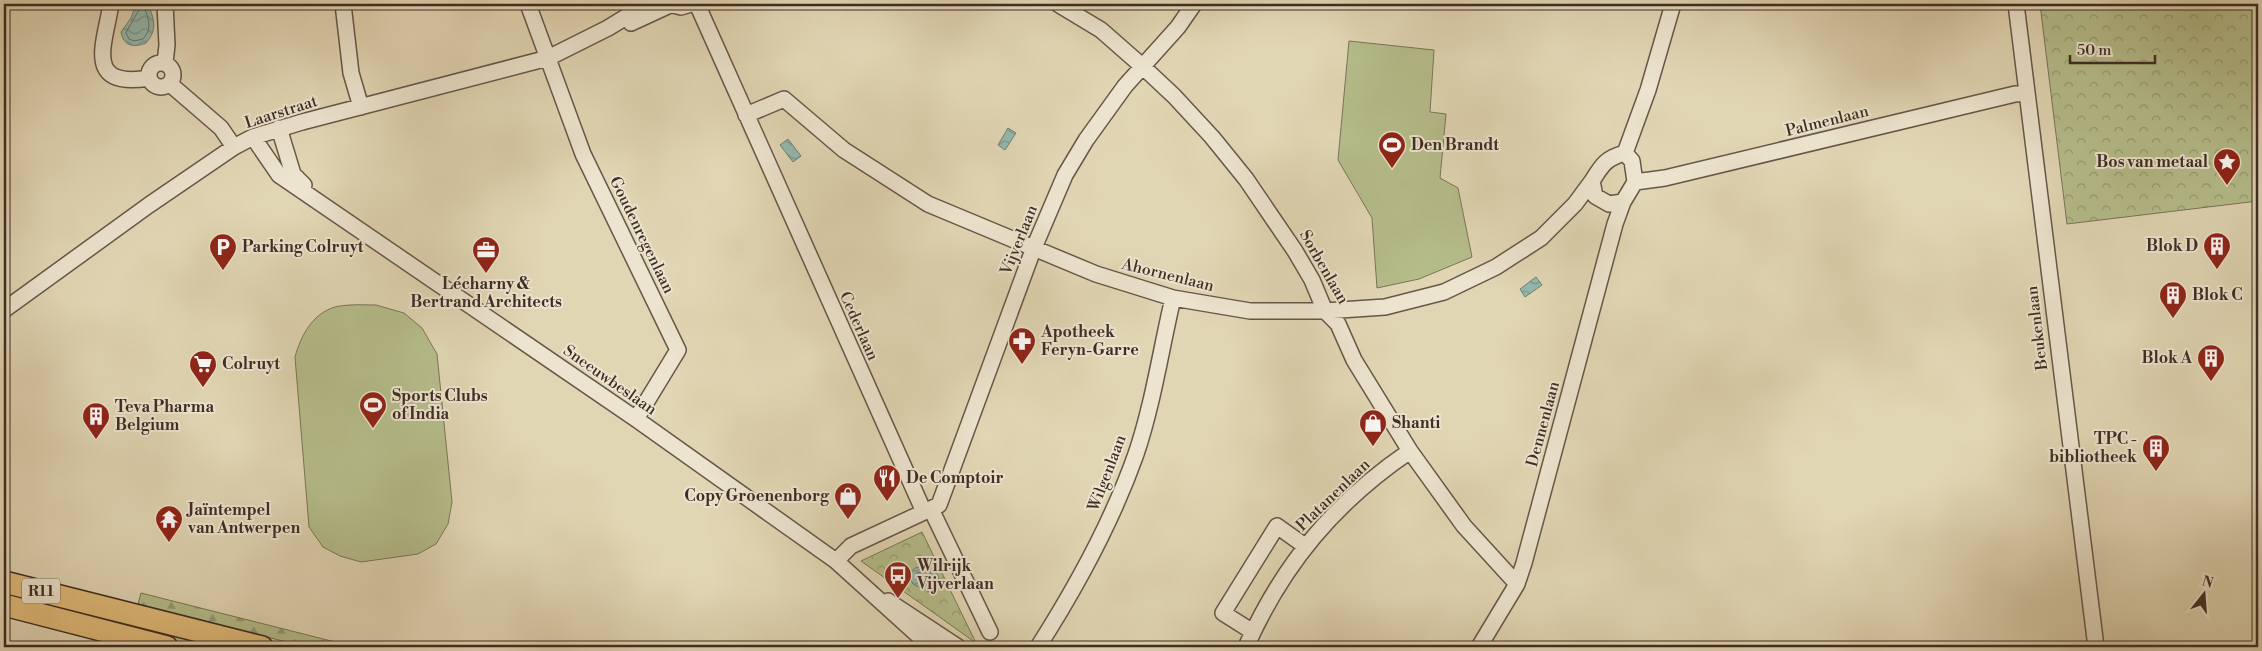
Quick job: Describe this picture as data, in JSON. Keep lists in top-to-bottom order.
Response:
{
  "streets": {
    "highway": ["R11"],
    "street": [
      "Laarstraat",
      "Palmenlaan",
      "Goudenregenlaan",
      "Vijverlaan",
      "Sorbenlaan",
      "Ahornenlaan",
      "Cederlaan",
      "Beukenlaan",
      "Sneeuwbeslaan",
      "Dennenlaan",
      "Wilgenlaan",
      "Platanenlaan"
    ]
  },
  "crossings": [
    ["Laarstraat", "Goudenregenlaan"],
    ["Laarstraat", "Sneeuwbeslaan"],
    ["Palmenlaan", "Ahornenlaan"],
    ["Palmenlaan", "Beukenlaan"],
    ["Palmenlaan", "Dennenlaan"],
    ["Goudenregenlaan", "Sneeuwbeslaan"],
    ["Vijverlaan", "Sorbenlaan"],
    ["Vijverlaan", "Ahornenlaan"],
    ["Vijverlaan", "Cederlaan"],
    ["Sorbenlaan", "Ahornenlaan"],
    ["Sorbenlaan", "Dennenlaan"],
    ["Sorbenlaan", "Platanenlaan"],
    ["Ahornenlaan", "Cederlaan"],
    ["Ahornenlaan", "Dennenlaan"],
    ["Ahornenlaan", "Wilgenlaan"]
  ],
  "places": {
    "sports": ["Den Brandt", "Sports Clubs of India"],
    "place": ["Bos van metaal"],
    "building": [
      "Blok D",
      "Blok C",
      "Blok A",
      "Teva Pharma Belgium",
      "TPC - bibliotheek"
    ],
    "parking": ["Parking Colruyt"],
    "office": ["Lécharny & Bertrand Architects"],
    "pharmacy": ["Apotheek Feryn-Garre"],
    "supermarket": ["Colruyt"],
    "shop": ["Shanti", "Copy Groenenborg"],
    "restaurant": ["De Comptoir"],
    "temple": ["Jaïntempel van Antwerpen"],
    "bus stop": ["Wilrijk Vijverlaan"]
  },
  "scale_bar": "50 m",
  "north": "top"
}
